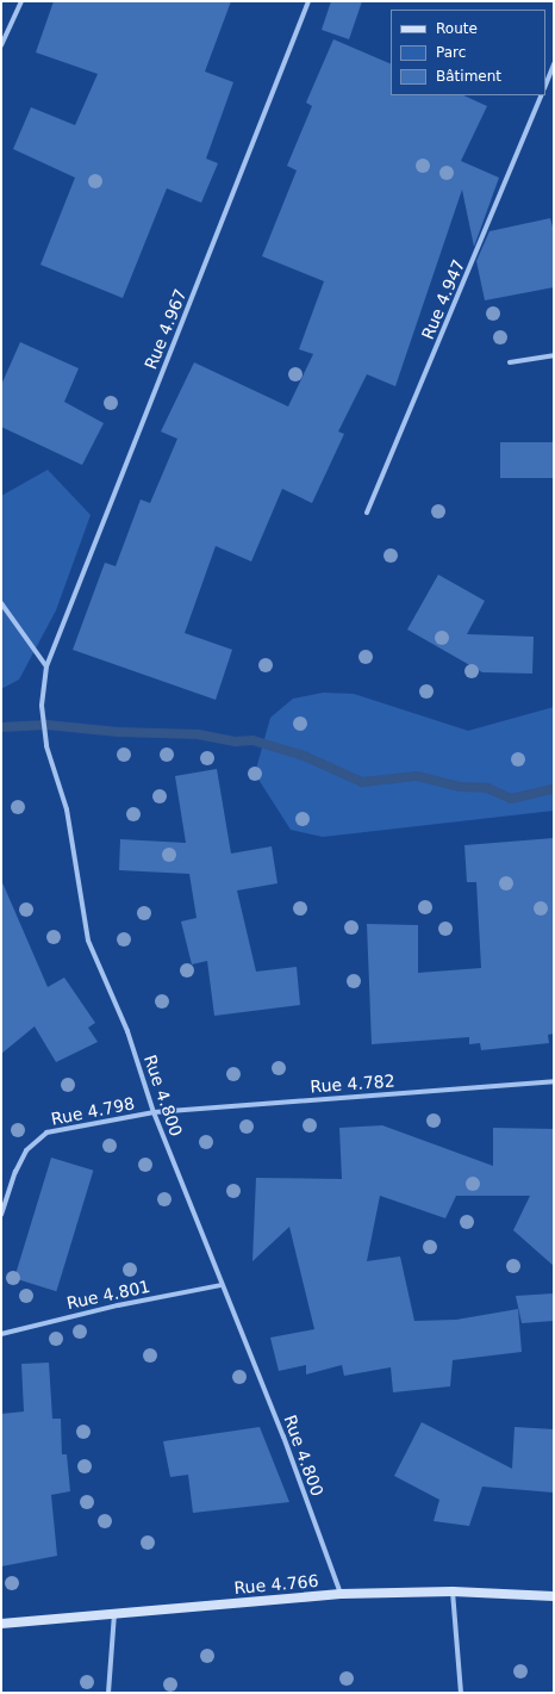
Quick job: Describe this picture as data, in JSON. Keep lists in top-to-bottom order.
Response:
{
  "streets": {
    "street": [
      "Rue 4.947",
      "Rue 4.967",
      "Rue 4.782",
      "Rue 4.800",
      "Rue 4.798",
      "Rue 4.801",
      "Rue 4.766"
    ]
  },
  "crossings": [
    ["Rue 4.967", "Rue 4.800"],
    ["Rue 4.782", "Rue 4.800"],
    ["Rue 4.782", "Rue 4.798"],
    ["Rue 4.800", "Rue 4.798"],
    ["Rue 4.800", "Rue 4.801"],
    ["Rue 4.800", "Rue 4.766"]
  ],
  "legend": ["Route", "Parc", "Bâtiment"]
}
